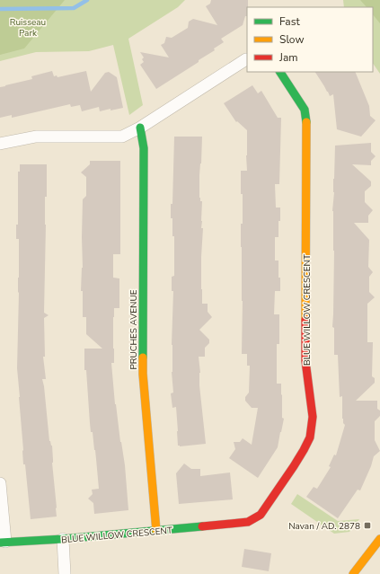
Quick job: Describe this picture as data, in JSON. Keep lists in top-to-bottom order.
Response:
{
  "streets": {
    "street": ["BLUE WILLOW CRESCENT", "PRUCHES AVENUE"]
  },
  "crossings": [
    ["BLUE WILLOW CRESCENT", "PRUCHES AVENUE"]
  ],
  "parks": ["Ruisseau Park"],
  "places": {
    "transit": ["Navan / AD. 2878"]
  },
  "legend": ["Fast", "Slow", "Jam"]
}
